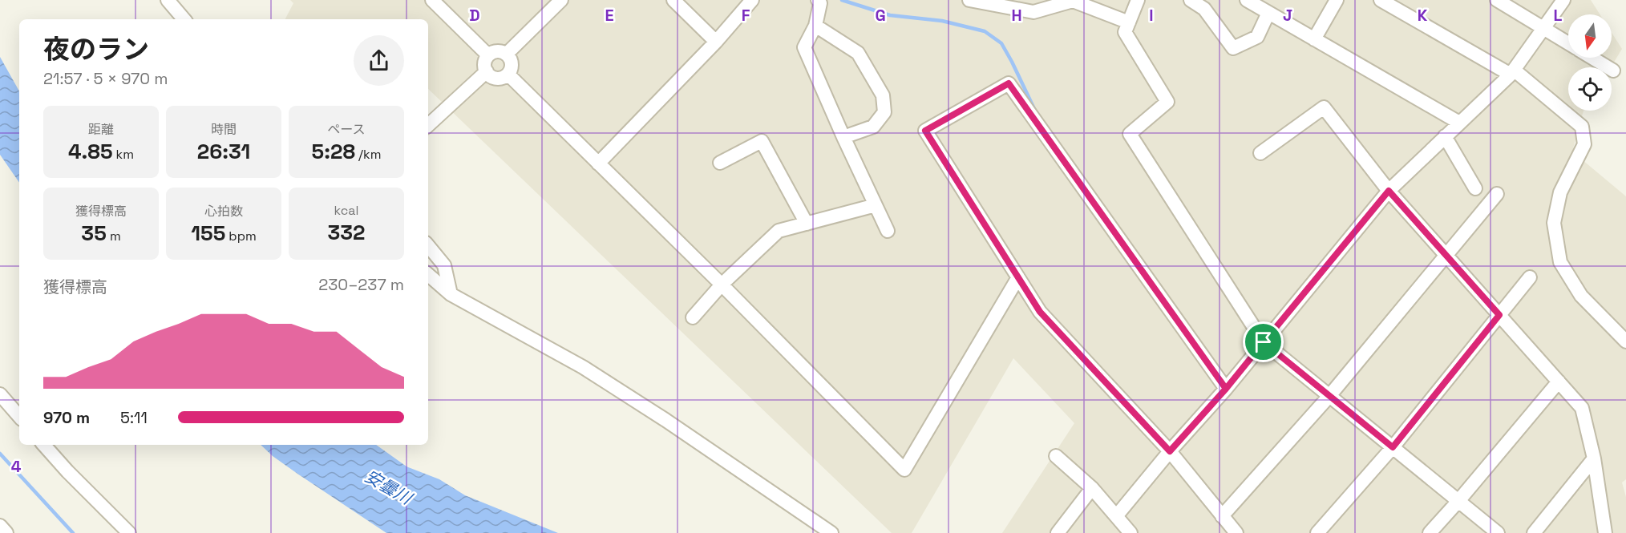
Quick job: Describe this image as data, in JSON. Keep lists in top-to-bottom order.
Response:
{
  "water": ["安曇川"],
  "north": "bottom",
  "page": {
    "heading": ["夜のラン", "21:57 · 5 × 970 m"],
    "stats": [
      ["距離", "4.85 km"],
      ["時間", "26:31"],
      ["ペース", "5:28 /km"],
      ["獲得標高", "35 m"],
      ["心拍数", "155 bpm"],
      ["kcal", "332"]
    ],
    "chart": ["獲得標高", "230–237 m"],
    "list": [
      {
        "name": "970 m",
        "note": "5:11"
      }
    ]
  },
  "grid": {
    "columns": [
      "D",
      "E",
      "F",
      "G",
      "H",
      "I",
      "J",
      "K",
      "L"
    ],
    "rows": ["4"]
  }
}
